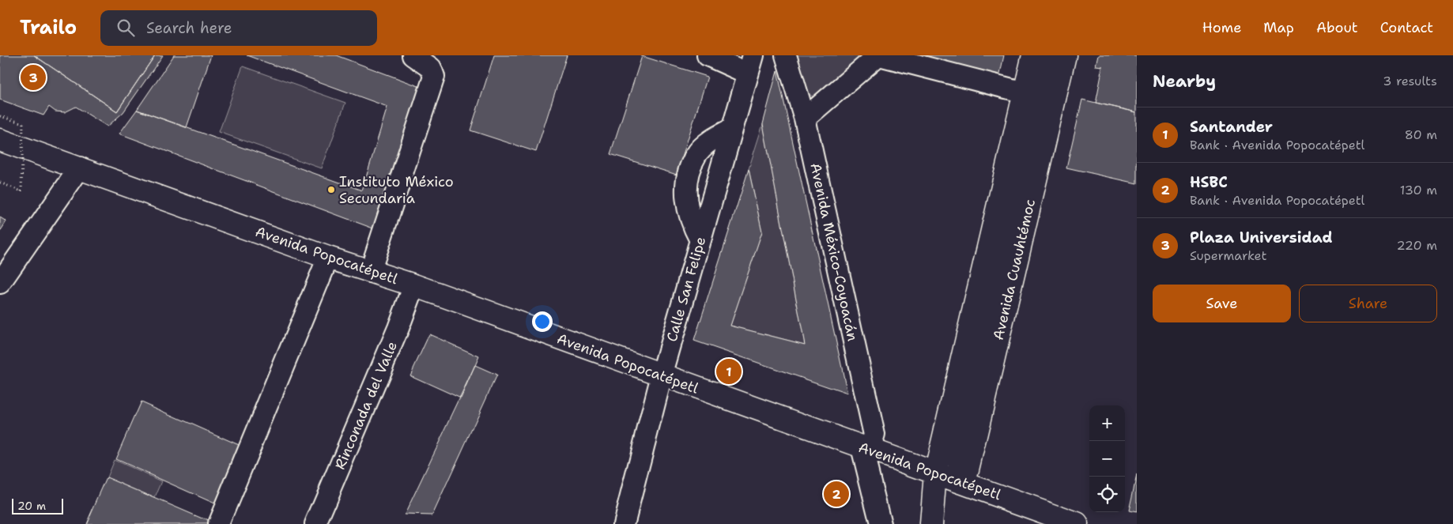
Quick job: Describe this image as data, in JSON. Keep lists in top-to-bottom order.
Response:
{
  "streets": {
    "main road": ["Avenida Popocatépetl", "Avenida Cuauhtémoc"],
    "street": ["Avenida México-Coyoacán", "Calle San Felipe", "Rinconada del Valle"]
  },
  "crossings": [
    ["Avenida México-Coyoacán", "Avenida Popocatépetl"],
    ["Avenida Popocatépetl", "Avenida Cuauhtémoc"],
    ["Avenida Popocatépetl", "Calle San Felipe"],
    ["Avenida Popocatépetl", "Rinconada del Valle"]
  ],
  "places": ["Instituto México Secundaria"],
  "scale_bar": "20 m",
  "page": {
    "header": "Trailo",
    "search": "Search here",
    "nav": [
      "Home",
      "Map",
      "About",
      "Contact"
    ],
    "heading": ["Nearby", "3 results"],
    "pins": ["3", "1", "2"],
    "list": [
      {
        "mark": "1",
        "name": "Santander",
        "note": "Bank · Avenida Popocatépetl",
        "value": "80 m"
      },
      {
        "mark": "2",
        "name": "HSBC",
        "note": "Bank · Avenida Popocatépetl",
        "value": "130 m"
      },
      {
        "mark": "3",
        "name": "Plaza Universidad",
        "note": "Supermarket",
        "value": "220 m"
      }
    ],
    "buttons": ["Save", "Share"],
    "map_buttons": ["+", "−"],
    "scale": "20 m"
  }
}
